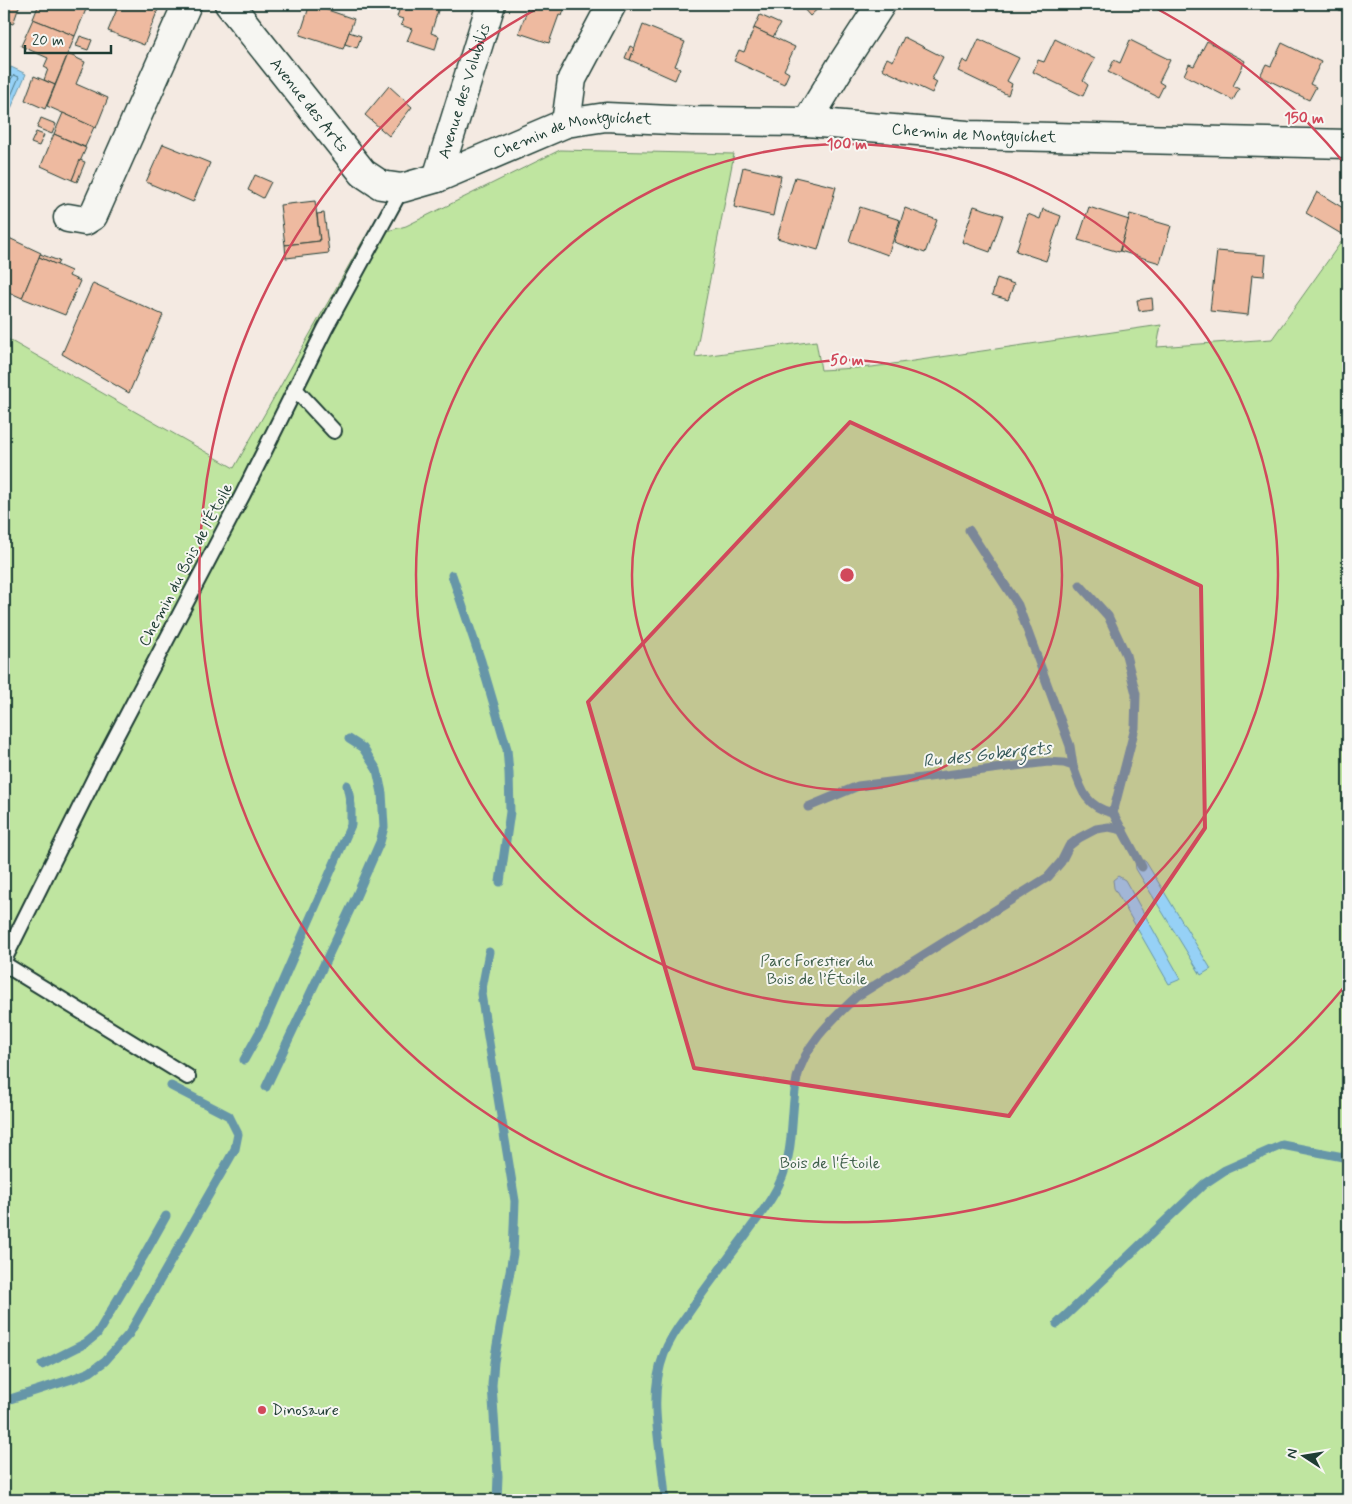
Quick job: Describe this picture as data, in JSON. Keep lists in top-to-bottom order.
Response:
{
  "streets": {
    "street": ["Avenue des Volubilis", "Avenue des Arts", "Chemin de Montguichet"],
    "lane": ["Chemin du Bois de l'Étoile"]
  },
  "crossings": [
    ["Avenue des Volubilis", "Chemin de Montguichet"],
    ["Avenue des Arts", "Chemin de Montguichet"],
    ["Avenue des Arts", "Chemin du Bois de l'Étoile"],
    ["Chemin de Montguichet", "Chemin du Bois de l'Étoile"]
  ],
  "water": ["Ru des Gobergets"],
  "parks": ["Parc Forestier du Bois de l’Étoile", "Bois de l'Étoile"],
  "places": ["Dinosaure"],
  "scale_bar": "20 m",
  "north": "left",
  "rings": ["150 m", "100 m", "50 m"]
}
